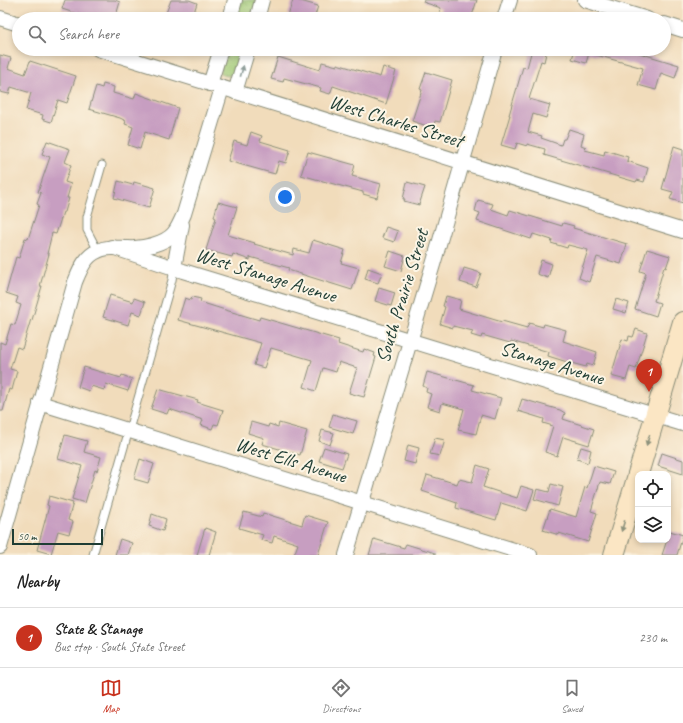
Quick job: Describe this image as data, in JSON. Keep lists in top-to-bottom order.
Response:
{
  "streets": {
    "street": [
      "West Charles Street",
      "West Stanage Avenue",
      "South Prairie Street",
      "Stanage Avenue",
      "West Ells Avenue"
    ]
  },
  "crossings": [
    ["West Charles Street", "South Prairie Street"],
    ["West Stanage Avenue", "South Prairie Street"],
    ["West Stanage Avenue", "Stanage Avenue"],
    ["South Prairie Street", "Stanage Avenue"],
    ["South Prairie Street", "West Ells Avenue"]
  ],
  "scale_bar": "50 m",
  "page": {
    "search": "Search here",
    "pins": "1",
    "scale": "50 m",
    "heading": "Nearby",
    "list": [
      {
        "mark": "1",
        "name": "State & Stanage",
        "note": "Bus stop · South State Street",
        "value": "230 m"
      }
    ],
    "nav": ["Map", "Directions", "Saved"]
  }
}
